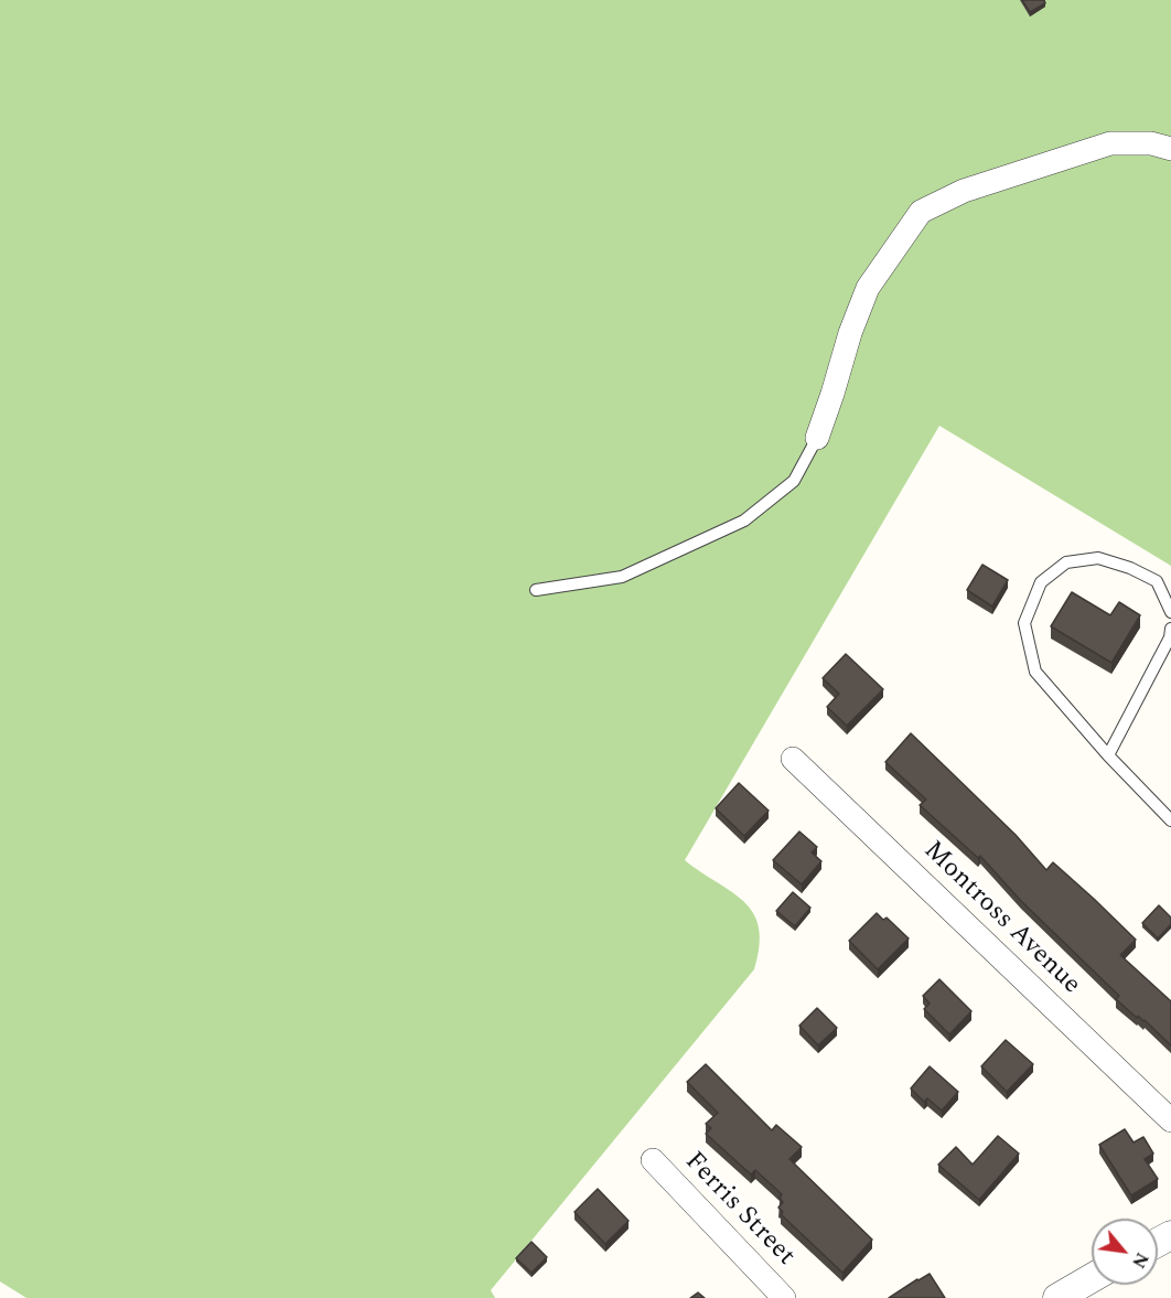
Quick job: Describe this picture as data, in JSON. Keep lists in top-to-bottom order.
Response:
{
  "streets": {
    "street": ["Montross Avenue", "Ferris Street"]
  },
  "north": "bottom right"
}
